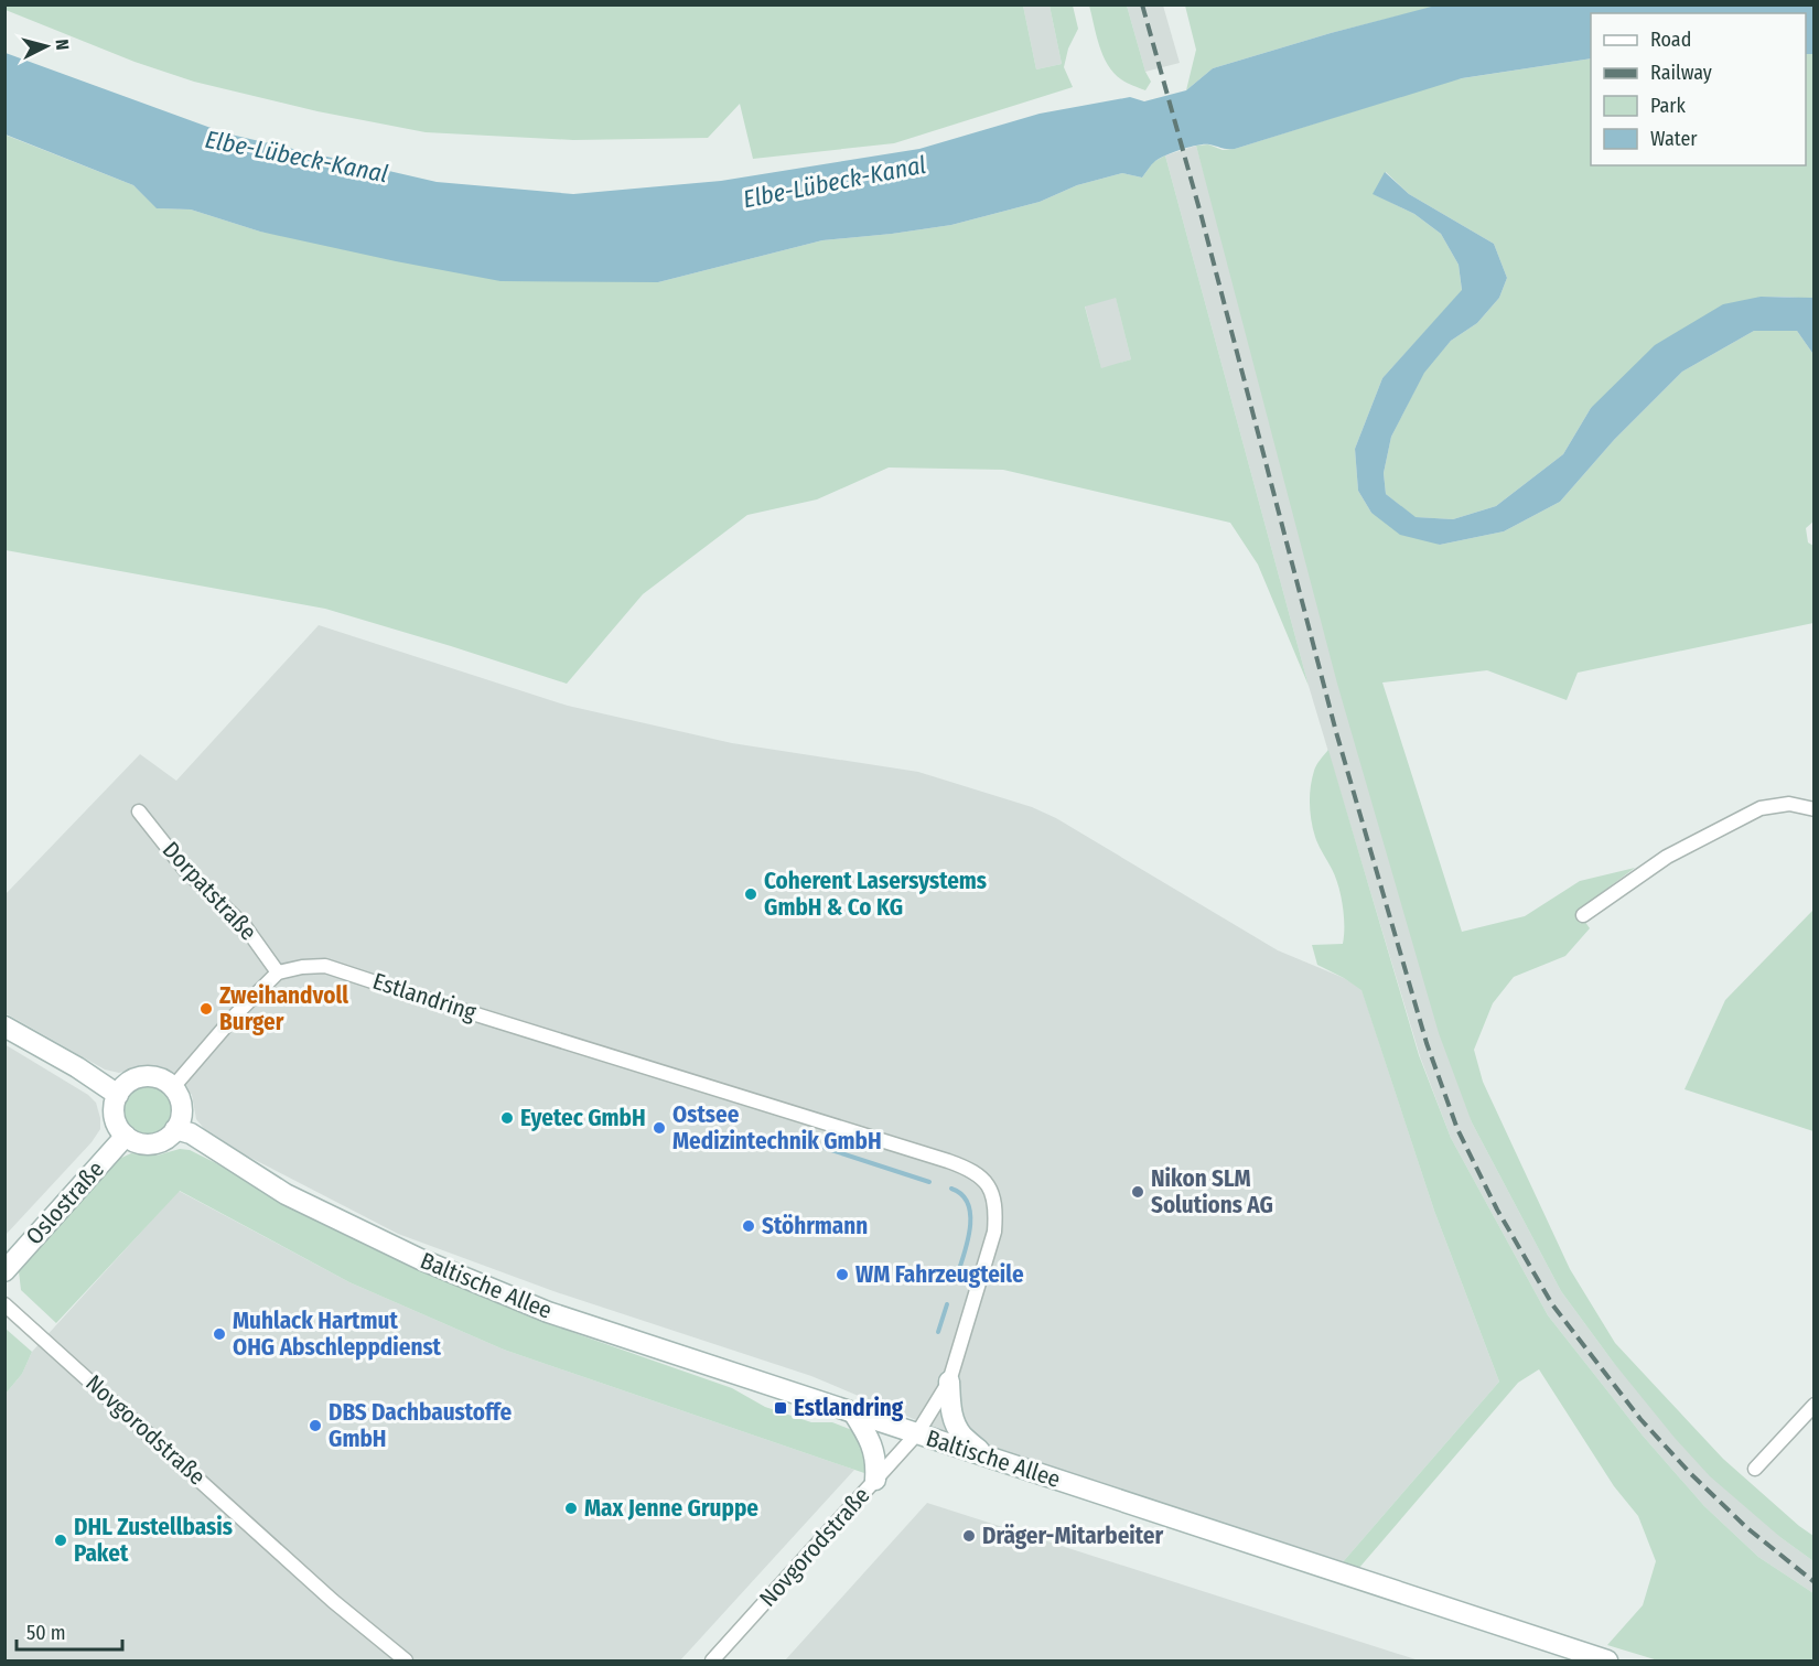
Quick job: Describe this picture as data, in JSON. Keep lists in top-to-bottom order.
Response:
{
  "streets": {
    "main road": ["Oslostraße", "Baltische Allee"],
    "street": ["Dorpatstraße", "Estlandring", "Novgorodstraße"]
  },
  "crossings": [
    ["Dorpatstraße", "Estlandring"],
    ["Estlandring", "Baltische Allee"],
    ["Estlandring", "Novgorodstraße"],
    ["Oslostraße", "Baltische Allee"],
    ["Baltische Allee", "Novgorodstraße"]
  ],
  "water": ["Elbe-Lübeck-Kanal"],
  "places": {
    "other": [
      "Coherent Lasersystems GmbH & Co KG",
      "Zweihandvoll Burger",
      "Eyetec GmbH",
      "Ostsee Medizintechnik GmbH",
      "Nikon SLM Solutions AG",
      "Stöhrmann",
      "WM Fahrzeugteile",
      "Muhlack Hartmut OHG Abschleppdienst",
      "DBS Dachbaustoffe GmbH",
      "Max Jenne Gruppe",
      "Dräger-Mitarbeiter",
      "DHL Zustellbasis Paket"
    ],
    "transit": ["Estlandring"]
  },
  "legend": [
    "Road",
    "Railway",
    "Park",
    "Water"
  ],
  "scale_bar": "50 m",
  "north": "right"
}
